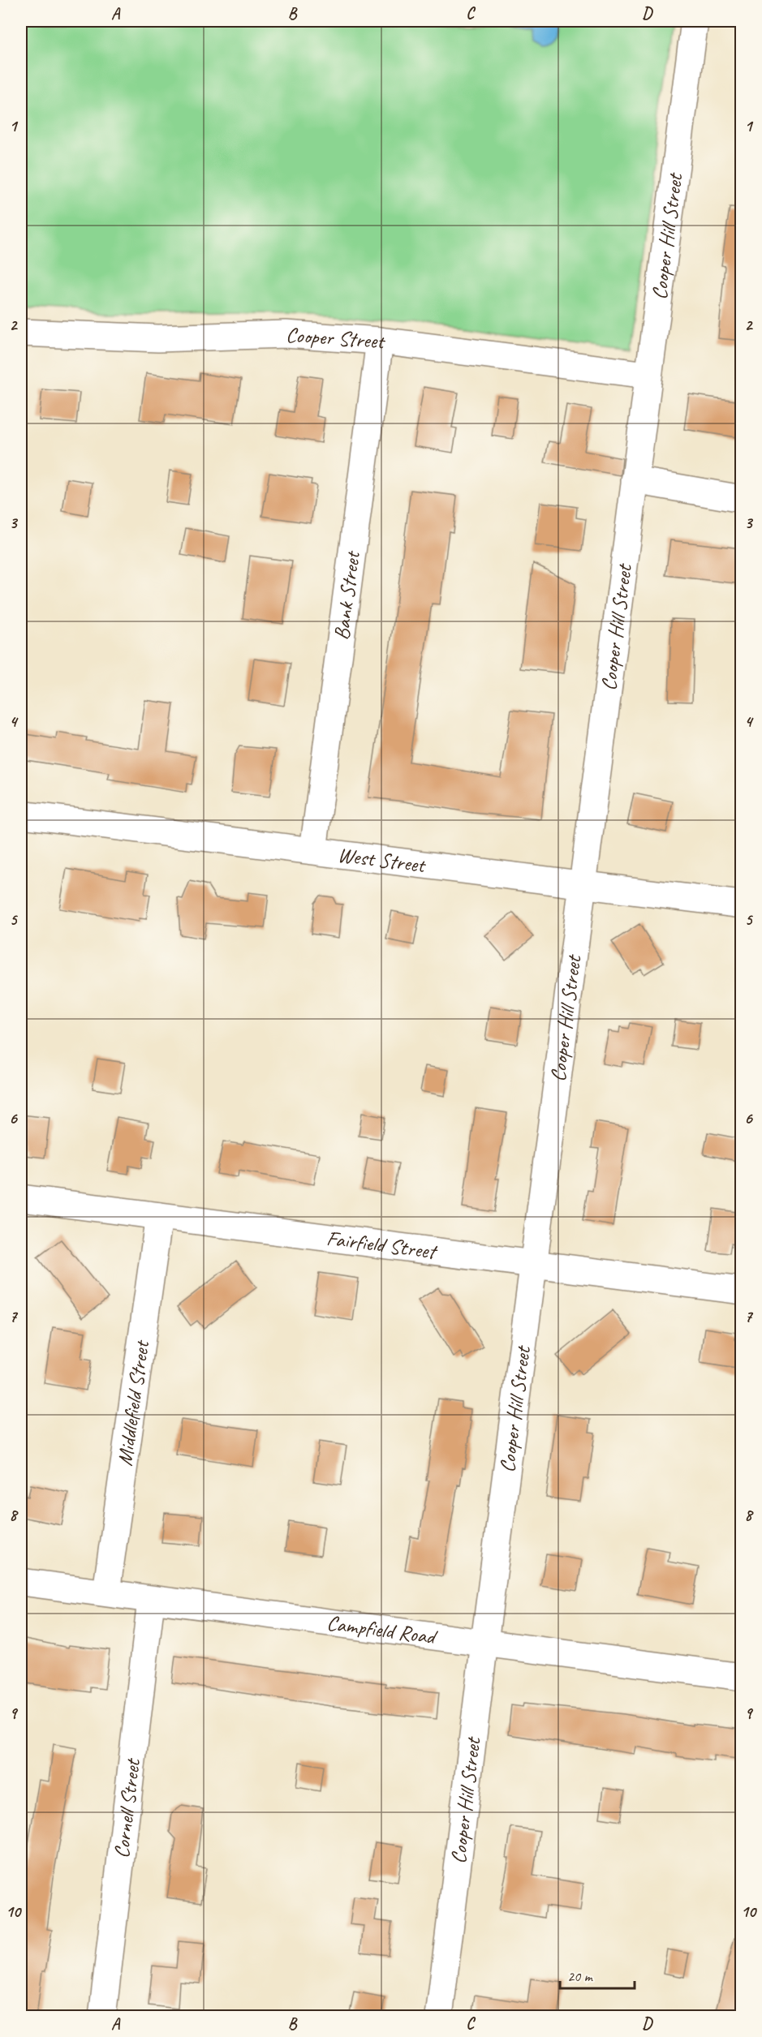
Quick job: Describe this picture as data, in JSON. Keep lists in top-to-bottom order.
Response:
{
  "streets": {
    "street": [
      "Cooper Hill Street",
      "Cooper Street",
      "Bank Street",
      "West Street",
      "Fairfield Street",
      "Middlefield Street",
      "Campfield Road",
      "Cornell Street"
    ]
  },
  "crossings": [
    ["Cooper Hill Street", "Cooper Street"],
    ["Cooper Hill Street", "West Street"],
    ["Cooper Hill Street", "Fairfield Street"],
    ["Cooper Hill Street", "Campfield Road"],
    ["Cooper Street", "Bank Street"],
    ["Bank Street", "West Street"],
    ["Fairfield Street", "Middlefield Street"],
    ["Middlefield Street", "Campfield Road"],
    ["Campfield Road", "Cornell Street"]
  ],
  "scale_bar": "20 m",
  "grid": {
    "columns": [
      "A",
      "B",
      "C",
      "D"
    ],
    "rows": [
      "1",
      "2",
      "3",
      "4",
      "5",
      "6",
      "7",
      "8",
      "9",
      "10"
    ]
  }
}
